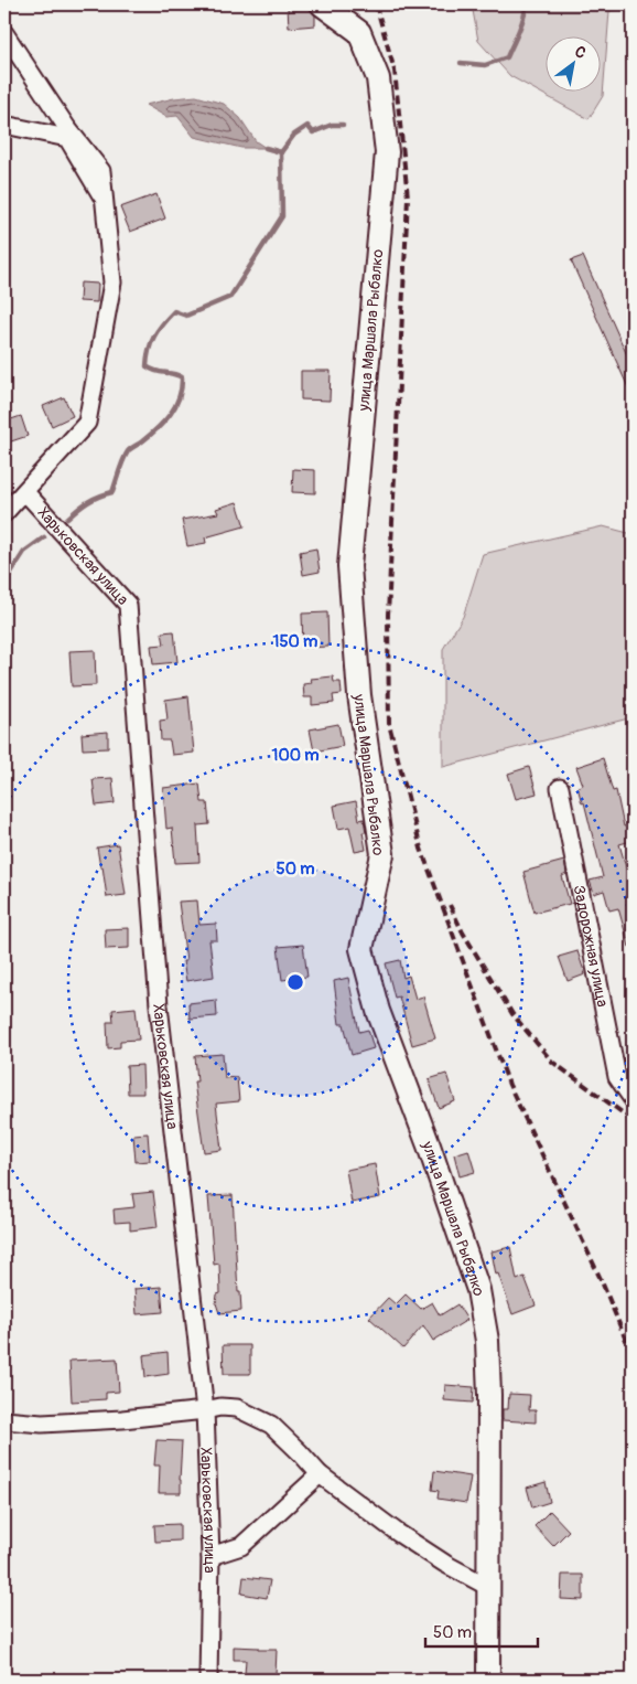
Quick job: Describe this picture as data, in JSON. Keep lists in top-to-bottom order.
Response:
{
  "streets": {
    "street": ["улица Маршала Рыбалко", "Харьковская улица", "Задорожная улица"]
  },
  "scale_bar": "50 m",
  "north": "top right",
  "rings": ["150 m", "100 m", "50 m"]
}
